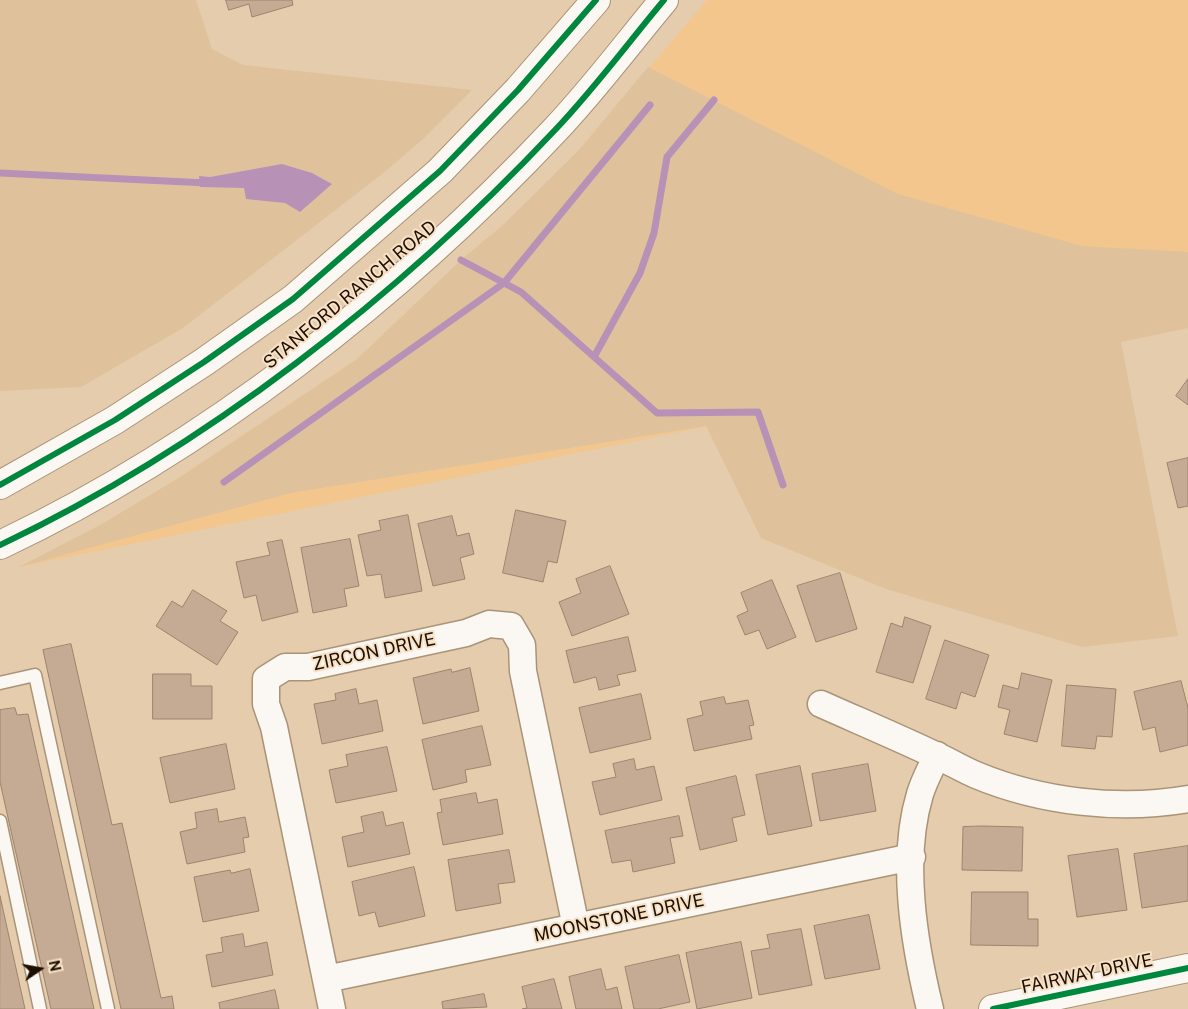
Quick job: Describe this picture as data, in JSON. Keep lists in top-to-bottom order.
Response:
{
  "streets": {
    "main road": ["STANFORD RANCH ROAD", "FAIRWAY DRIVE"],
    "street": ["ZIRCON DRIVE", "MOONSTONE DRIVE"]
  },
  "crossings": [
    ["ZIRCON DRIVE", "MOONSTONE DRIVE"]
  ],
  "north": "right"
}
